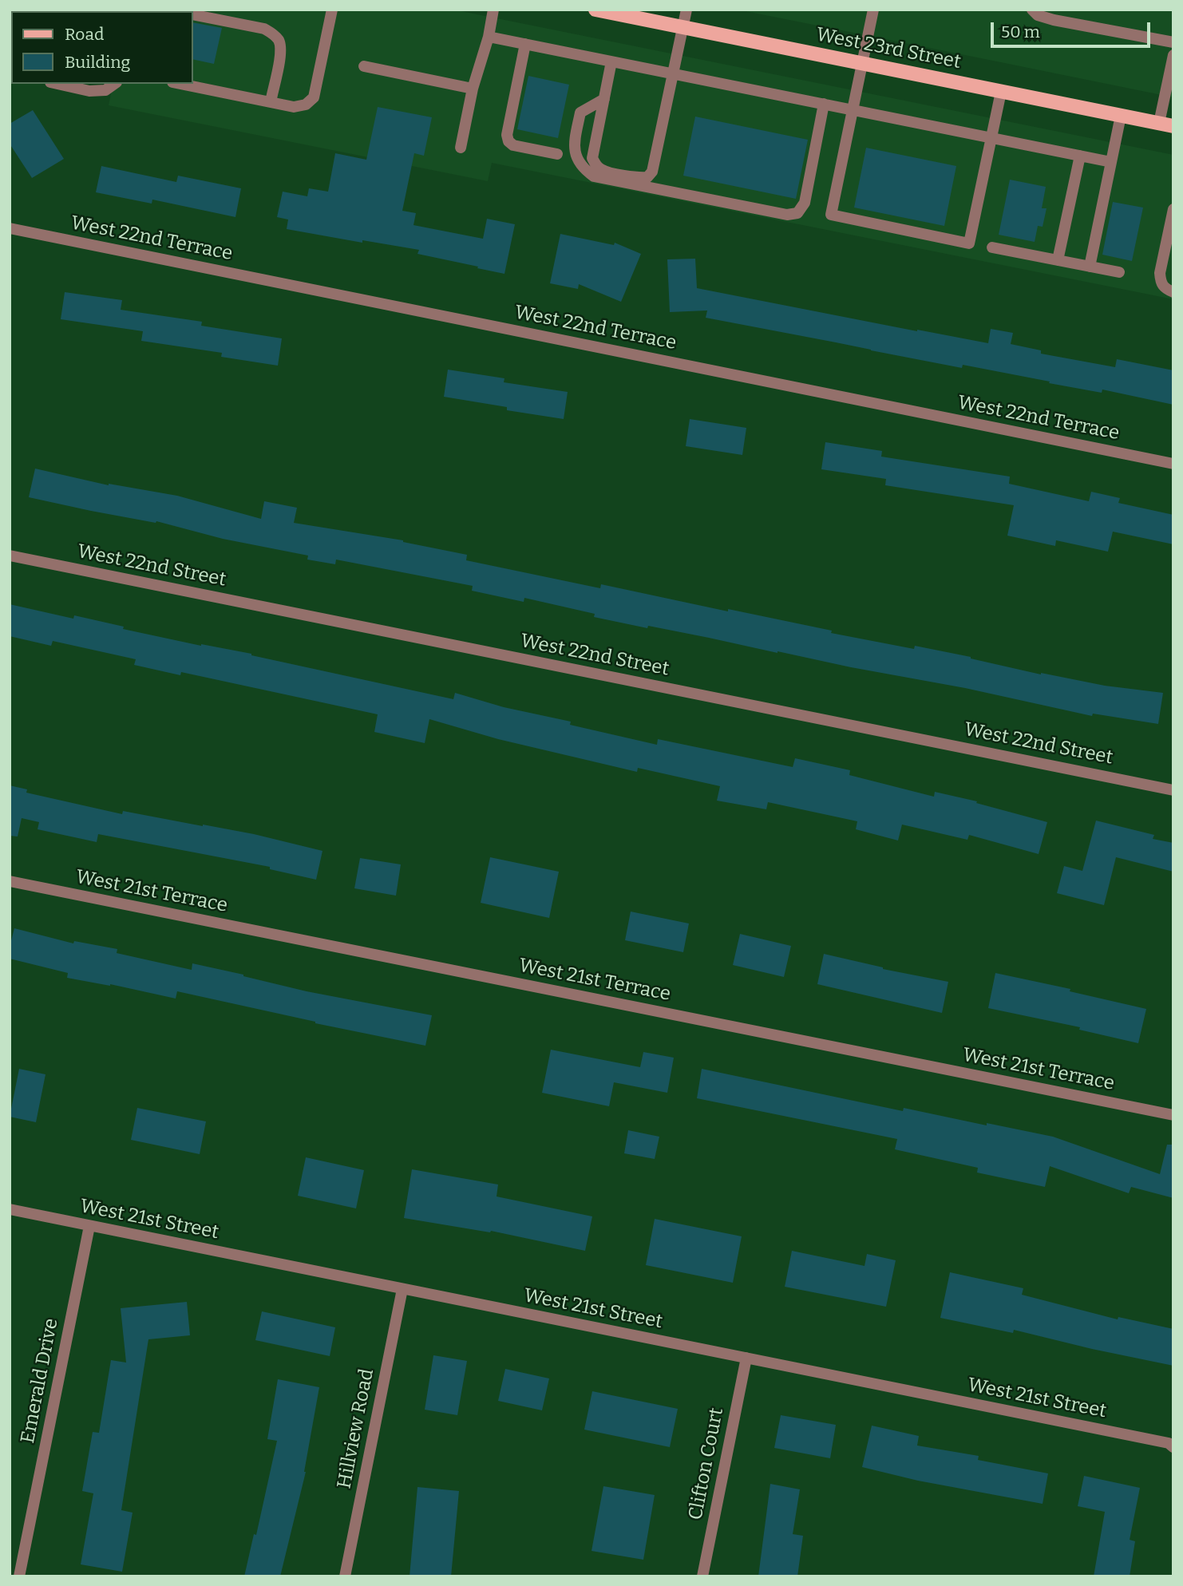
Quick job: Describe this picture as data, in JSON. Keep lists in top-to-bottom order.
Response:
{
  "streets": {
    "main road": ["West 23rd Street"],
    "street": [
      "West 22nd Terrace",
      "West 22nd Street",
      "West 21st Terrace",
      "West 21st Street",
      "Emerald Drive",
      "Hillview Road",
      "Clifton Court"
    ]
  },
  "crossings": [
    ["West 21st Street", "Emerald Drive"],
    ["West 21st Street", "Hillview Road"],
    ["West 21st Street", "Clifton Court"]
  ],
  "legend": ["Road", "Building"],
  "scale_bar": "50 m"
}
